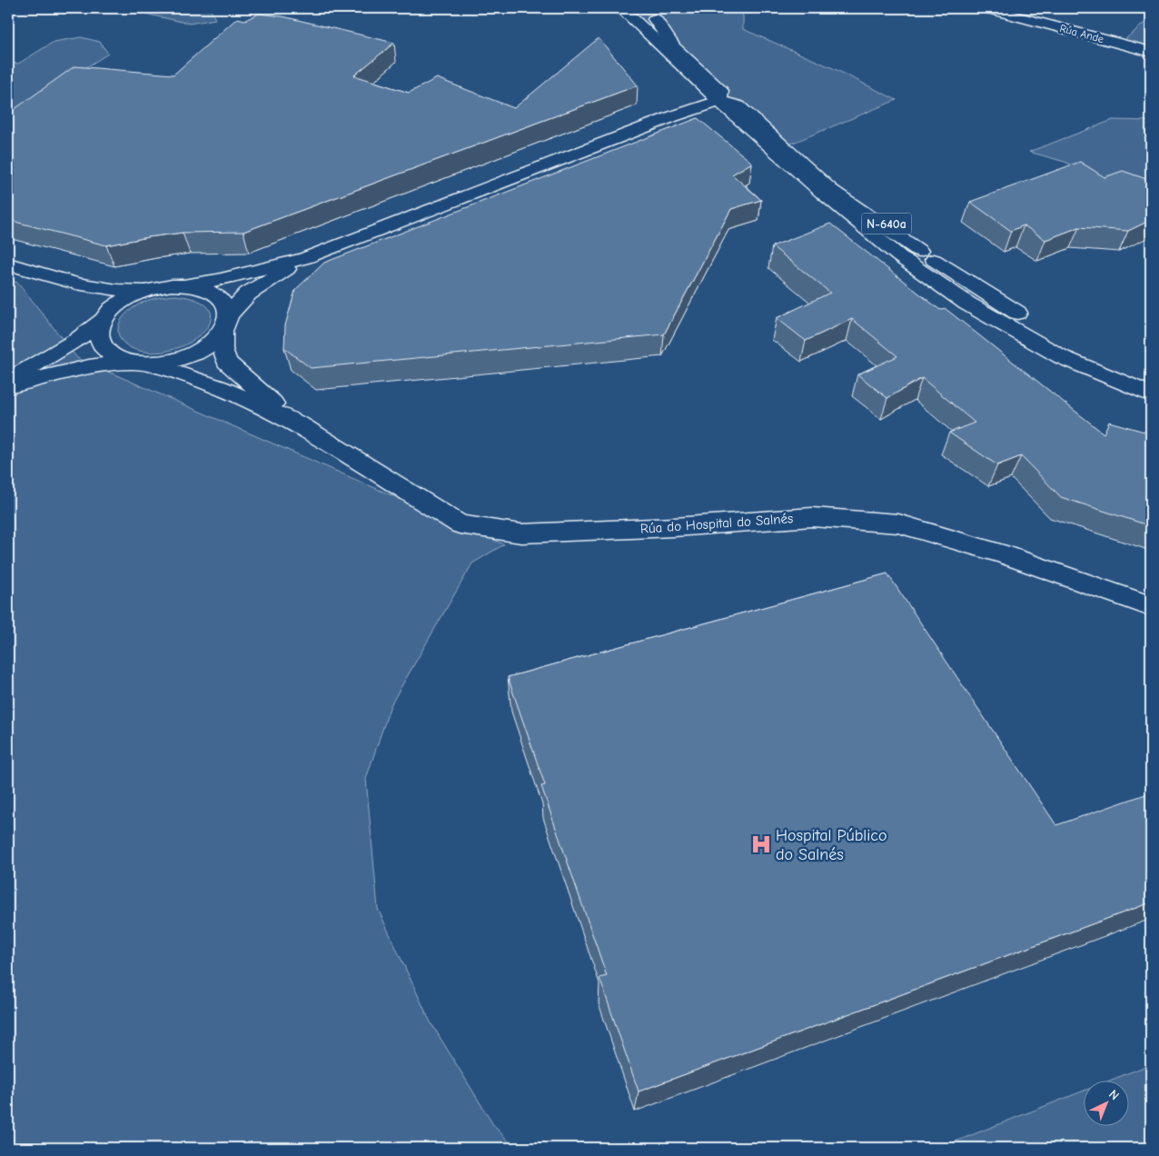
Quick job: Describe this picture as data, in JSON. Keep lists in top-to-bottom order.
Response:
{
  "streets": {
    "street": ["Rúa Ande", "N-640a", "Rúa do Hospital do Salnés"]
  },
  "places": {
    "hospital": ["Hospital Público do Salnés"]
  },
  "north": "top right"
}
